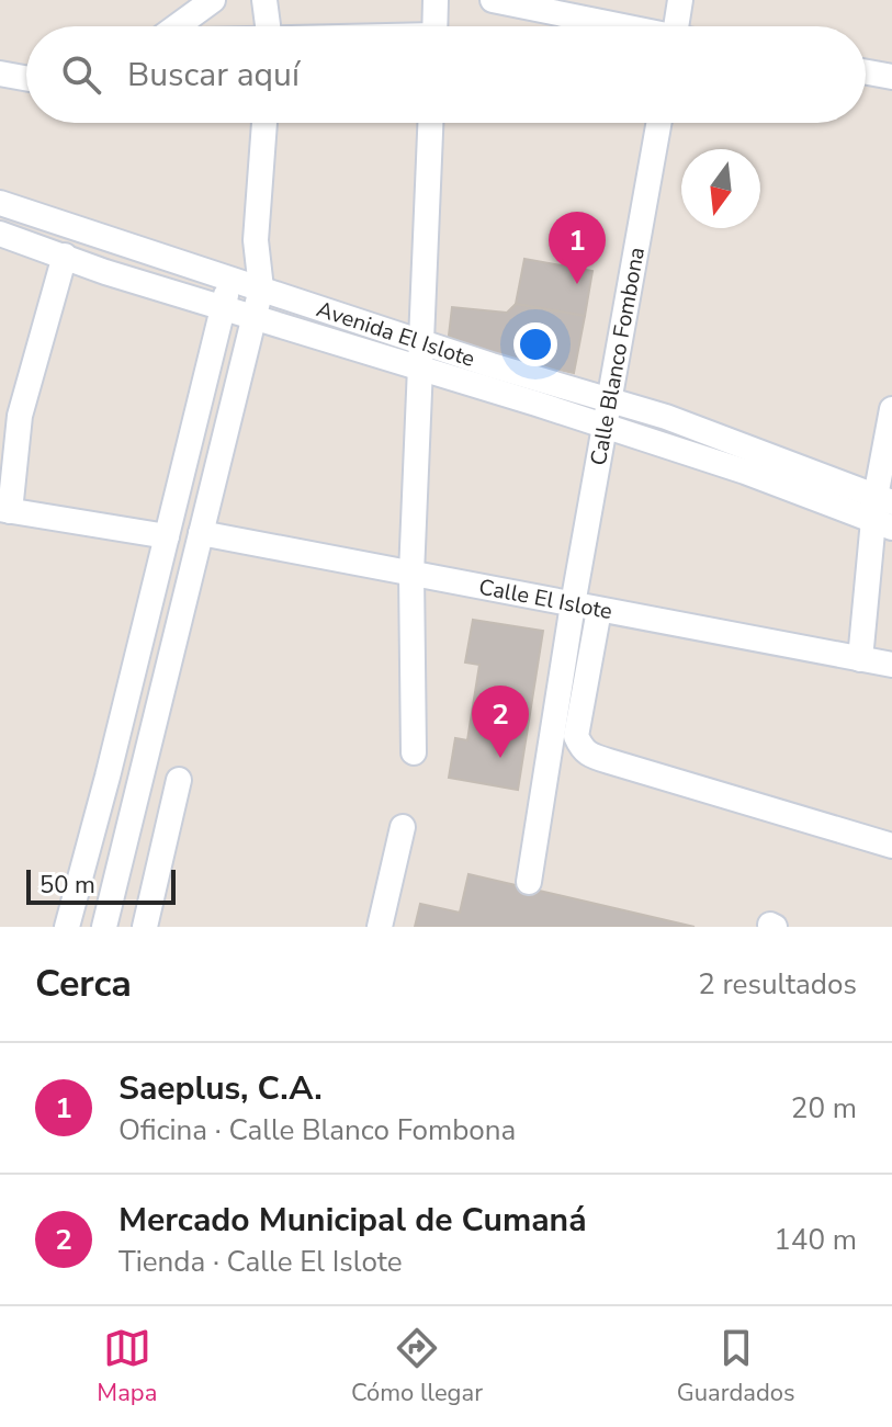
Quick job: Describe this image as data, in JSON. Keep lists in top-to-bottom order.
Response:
{
  "streets": {
    "street": ["Avenida El Islote", "Calle Blanco Fombona", "Calle El Islote"]
  },
  "crossings": [
    ["Avenida El Islote", "Calle Blanco Fombona"],
    ["Calle Blanco Fombona", "Calle El Islote"]
  ],
  "scale_bar": "50 m",
  "north": "bottom",
  "page": {
    "search": "Buscar aquí",
    "pins": ["1", "2"],
    "scale": "50 m",
    "heading": ["Cerca", "2 resultados"],
    "list": [
      {
        "mark": "1",
        "name": "Saeplus, C.A.",
        "note": "Oficina · Calle Blanco Fombona",
        "value": "20 m"
      },
      {
        "mark": "2",
        "name": "Mercado Municipal de Cumaná",
        "note": "Tienda · Calle El Islote",
        "value": "140 m"
      }
    ],
    "nav": ["Mapa", "Cómo llegar", "Guardados"]
  }
}
